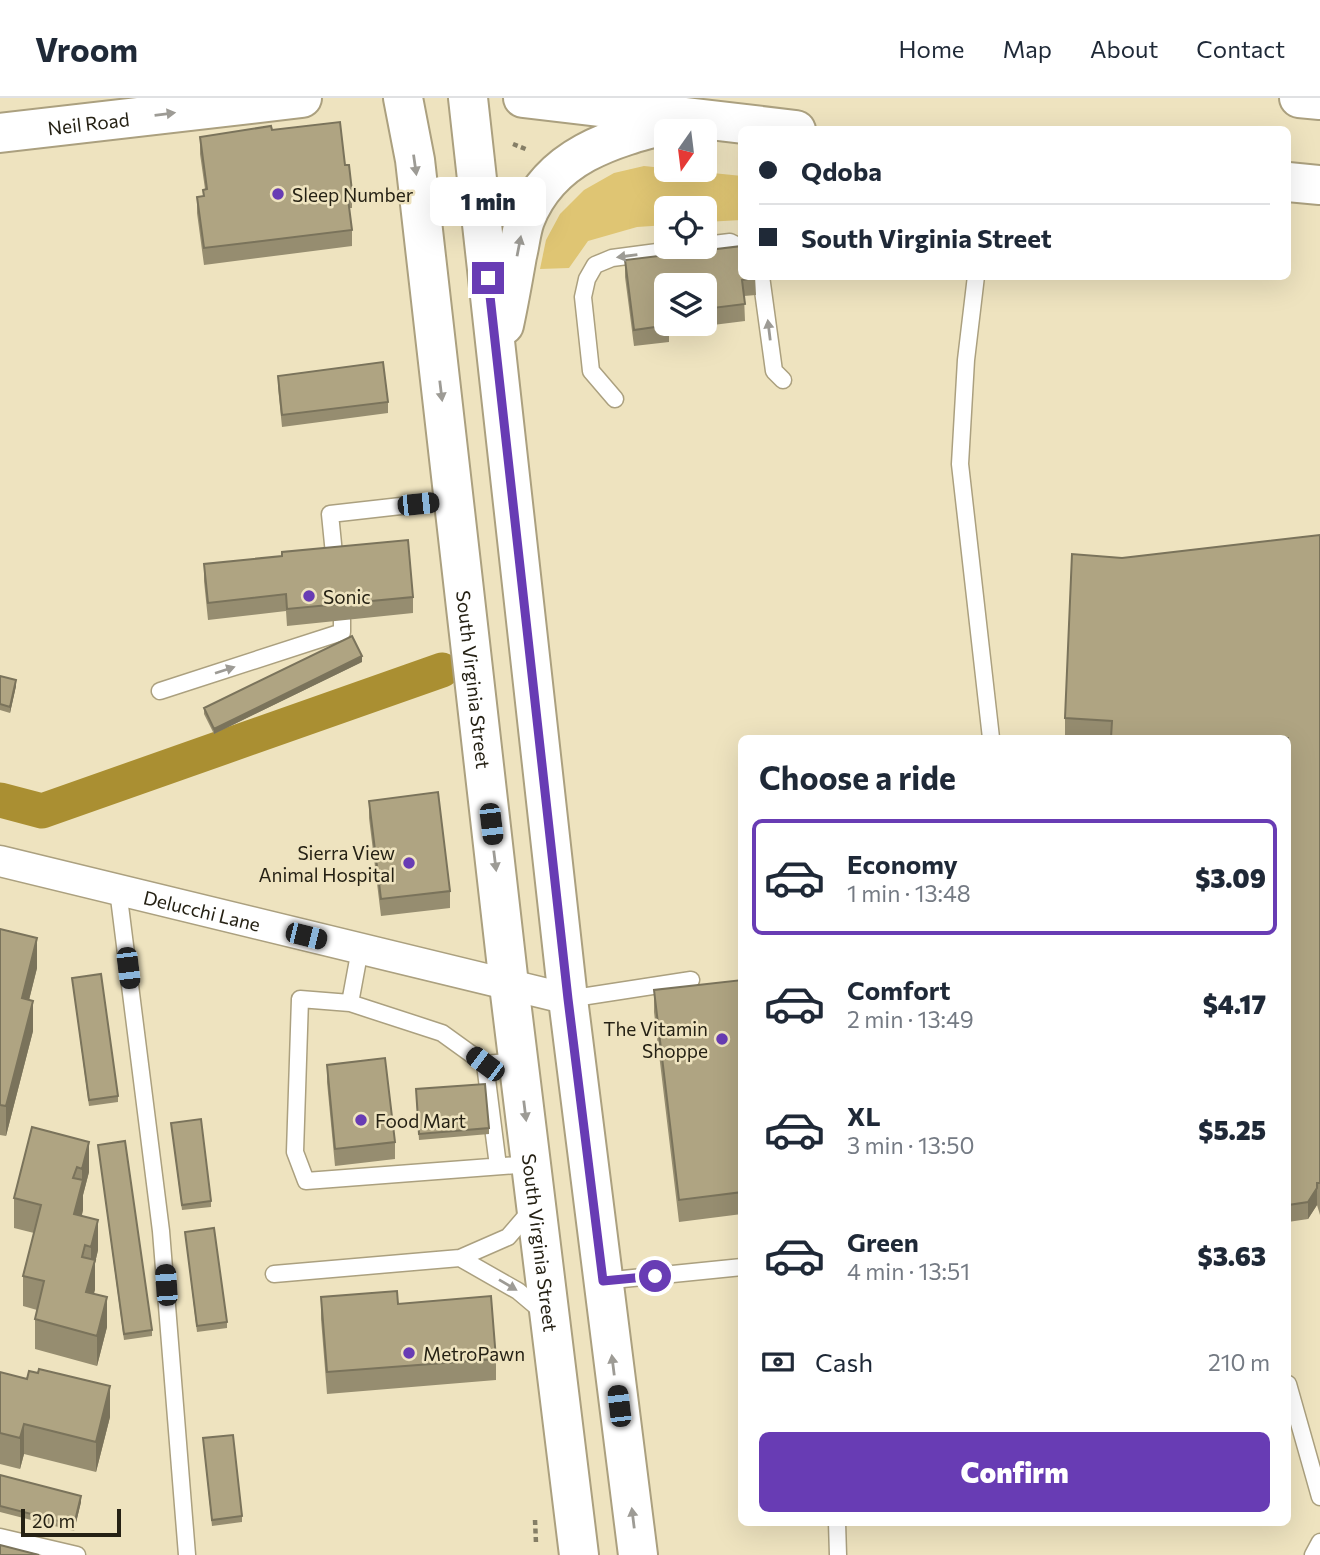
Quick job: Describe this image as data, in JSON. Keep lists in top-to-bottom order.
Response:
{
  "streets": {
    "main road": ["Neil Road", "South Virginia Street"],
    "street": ["Delucchi Lane"]
  },
  "crossings": [
    ["South Virginia Street", "Delucchi Lane"]
  ],
  "one_way": ["Neil Road"],
  "places": [
    "Sleep Number",
    "Sonic",
    "Sierra View Animal Hospital",
    "The Vitamin Shoppe",
    "Food Mart",
    "MetroPawn"
  ],
  "scale_bar": "20 m",
  "north": "bottom",
  "page": {
    "header": "Vroom",
    "nav": [
      "Home",
      "Map",
      "About",
      "Contact"
    ],
    "banner": ["Qdoba", "South Virginia Street"],
    "bubble": "1 min",
    "heading": "Choose a ride",
    "list": [
      {
        "name": "Economy",
        "note": "1 min · 13:48",
        "value": "$3.09"
      },
      {
        "name": "Comfort",
        "note": "2 min · 13:49",
        "value": "$4.17"
      },
      {
        "name": "XL",
        "note": "3 min · 13:50",
        "value": "$5.25"
      },
      {
        "name": "Green",
        "note": "4 min · 13:51",
        "value": "$3.63"
      }
    ],
    "pay": ["Cash", "210 m"],
    "buttons": "Confirm",
    "scale": "20 m"
  }
}
